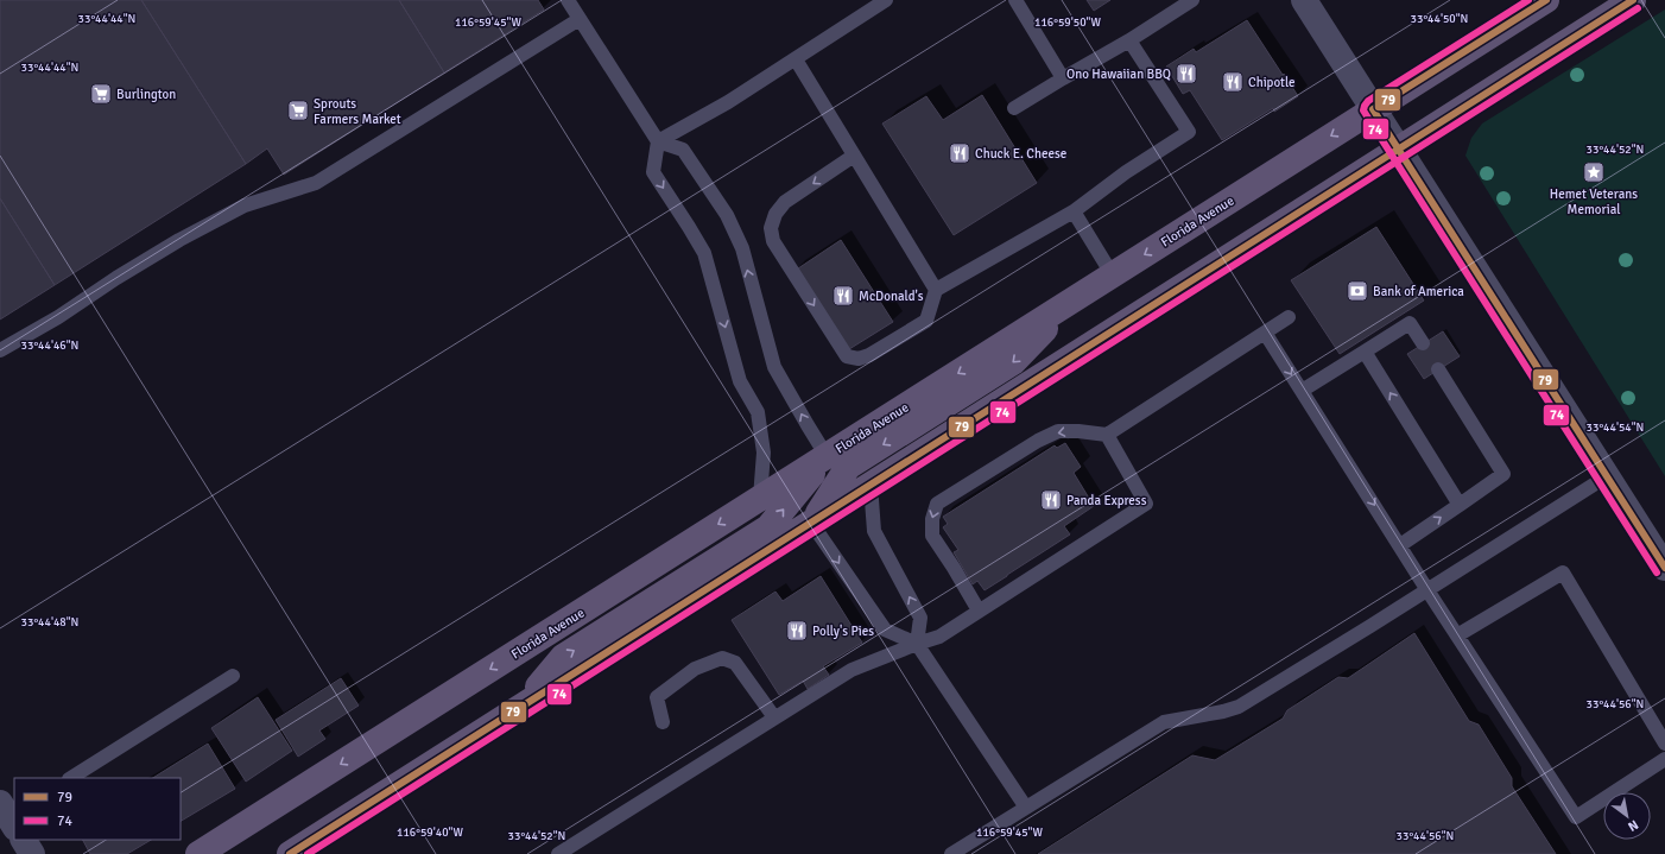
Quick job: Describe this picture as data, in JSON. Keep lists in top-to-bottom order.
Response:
{
  "streets": {
    "main road": ["Florida Avenue"]
  },
  "places": {
    "restaurant": [
      "Ono Hawaiian BBQ",
      "Chipotle",
      "Chuck E. Cheese",
      "McDonald's",
      "Panda Express",
      "Polly's Pies"
    ],
    "supermarket": ["Burlington", "Sprouts Farmers Market"],
    "place": ["Hemet Veterans Memorial"],
    "bank": ["Bank of America"]
  },
  "lines": ["transit line 79", "transit line 74"],
  "legend": ["79", "74"],
  "north": "bottom right",
  "coordinates": [
    "33°44'44\"N",
    "33°44'50\"N",
    "116°59'45\"W",
    "116°59'50\"W",
    "33°44'52\"N",
    "33°44'46\"N",
    "33°44'54\"N",
    "33°44'48\"N",
    "33°44'56\"N",
    "116°59'40\"W"
  ]
}
